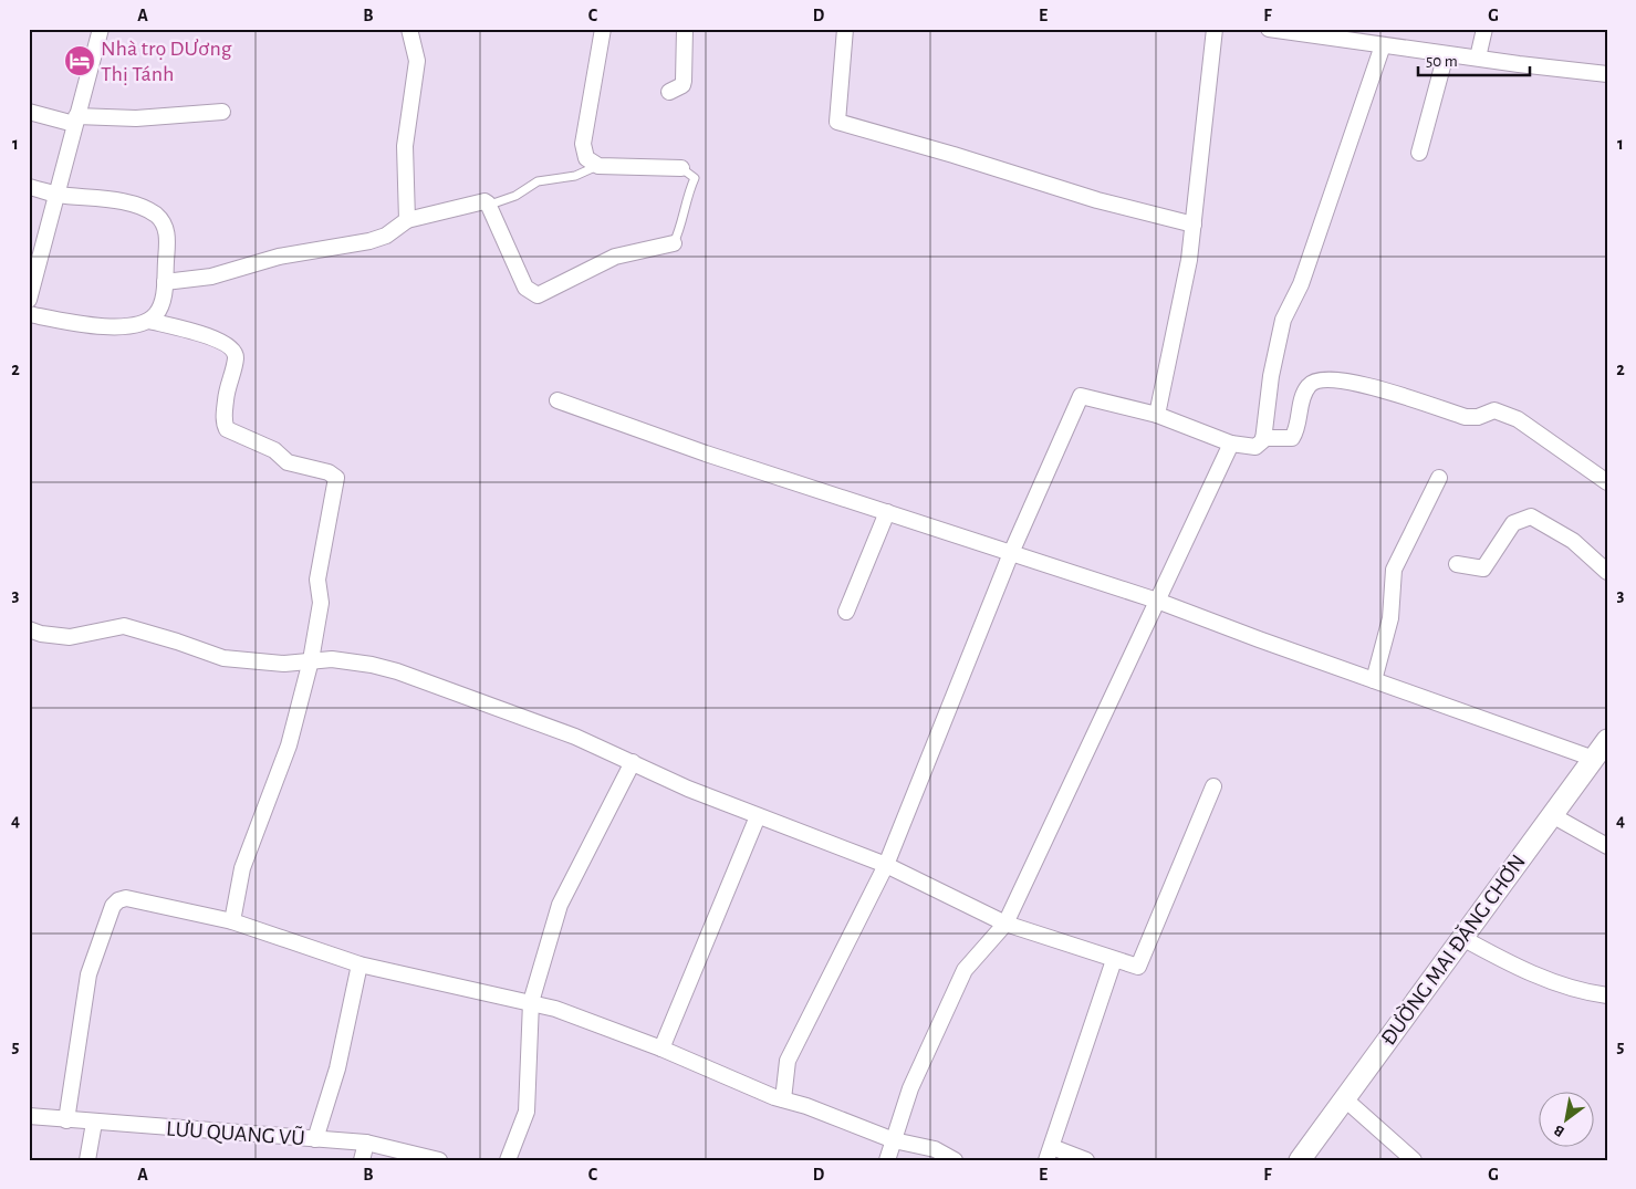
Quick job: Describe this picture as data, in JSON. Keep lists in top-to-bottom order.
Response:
{
  "streets": {
    "main road": ["ĐƯỜNG MAI ĐĂNG CHƠN"],
    "street": ["LƯU QUANG VŨ"]
  },
  "places": {
    "hotel": ["Nhà trọ DƯơng Thị Tánh"]
  },
  "scale_bar": "50 m",
  "north": "bottom left",
  "grid": {
    "columns": [
      "A",
      "B",
      "C",
      "D",
      "E",
      "F",
      "G"
    ],
    "rows": [
      "1",
      "2",
      "3",
      "4",
      "5"
    ]
  }
}
